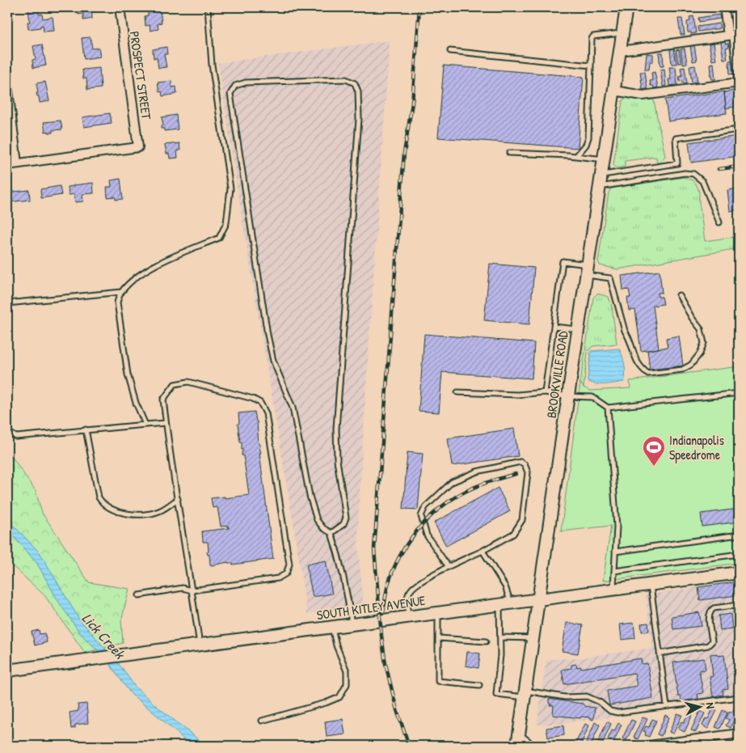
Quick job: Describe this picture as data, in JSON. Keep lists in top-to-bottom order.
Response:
{
  "streets": {
    "street": ["PROSPECT STREET", "BROOKVILLE ROAD", "SOUTH KITLEY AVENUE"]
  },
  "crossings": [
    ["BROOKVILLE ROAD", "SOUTH KITLEY AVENUE"]
  ],
  "water": ["Lick Creek"],
  "places": {
    "sports": ["Indianapolis Speedrome"]
  },
  "north": "right"
}
